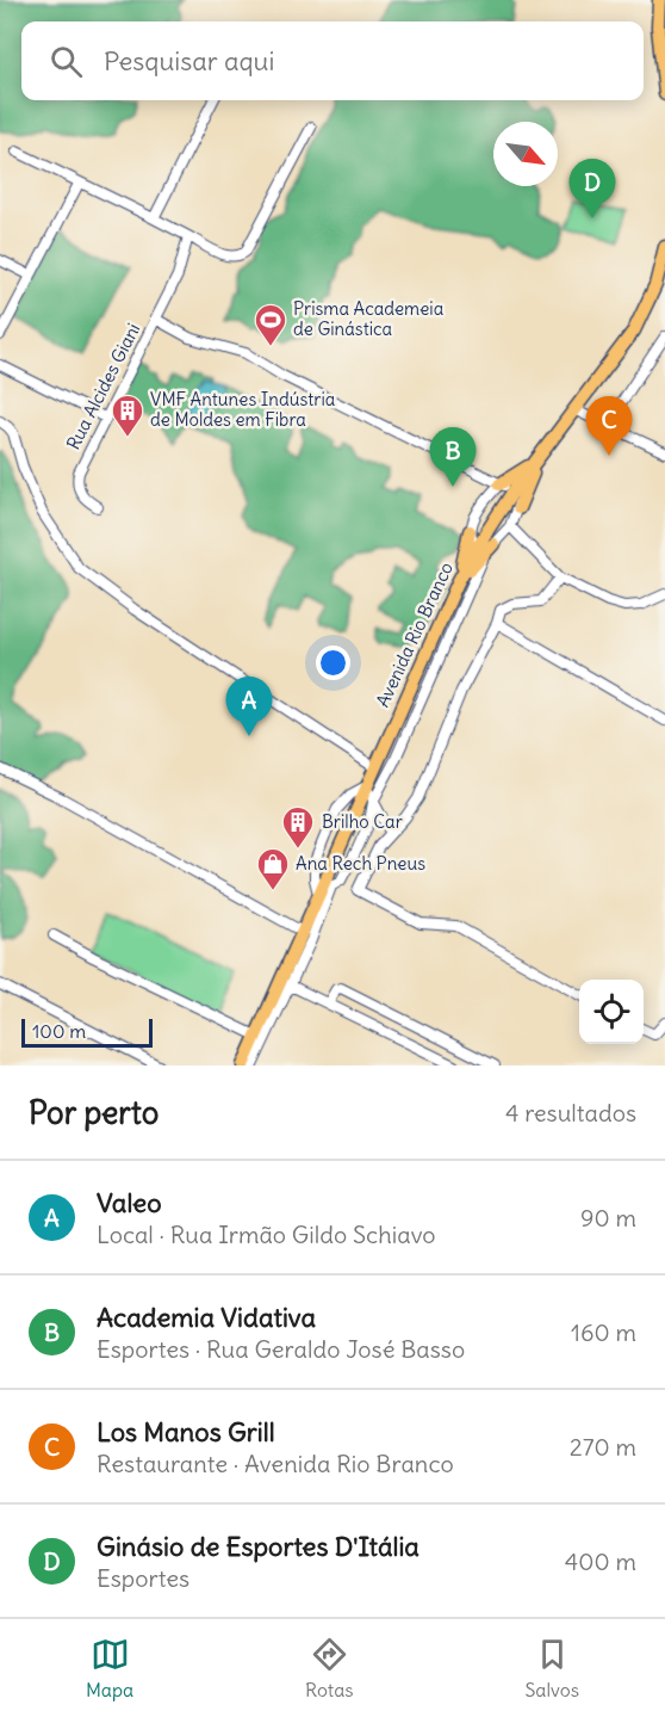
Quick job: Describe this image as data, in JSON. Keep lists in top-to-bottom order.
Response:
{
  "streets": {
    "main road": ["Avenida Rio Branco"],
    "street": ["Rua Alcides Giani"]
  },
  "places": {
    "sports": ["Prisma Academeia de Ginástica"],
    "building": ["VMF Antunes Indústria de Moldes em Fibra", "Brilho Car"],
    "shop": ["Ana Rech Pneus"]
  },
  "scale_bar": "100 m",
  "north": "bottom right",
  "page": {
    "search": "Pesquisar aqui",
    "pins": [
      "D",
      "C",
      "B",
      "A"
    ],
    "scale": "100 m",
    "heading": ["Por perto", "4 resultados"],
    "list": [
      {
        "mark": "A",
        "name": "Valeo",
        "note": "Local · Rua Irmão Gildo Schiavo",
        "value": "90 m"
      },
      {
        "mark": "B",
        "name": "Academia Vidativa",
        "note": "Esportes · Rua Geraldo José Basso",
        "value": "160 m"
      },
      {
        "mark": "C",
        "name": "Los Manos Grill",
        "note": "Restaurante · Avenida Rio Branco",
        "value": "270 m"
      },
      {
        "mark": "D",
        "name": "Ginásio de Esportes D'Itália",
        "note": "Esportes",
        "value": "400 m"
      }
    ],
    "nav": ["Mapa", "Rotas", "Salvos"]
  }
}
